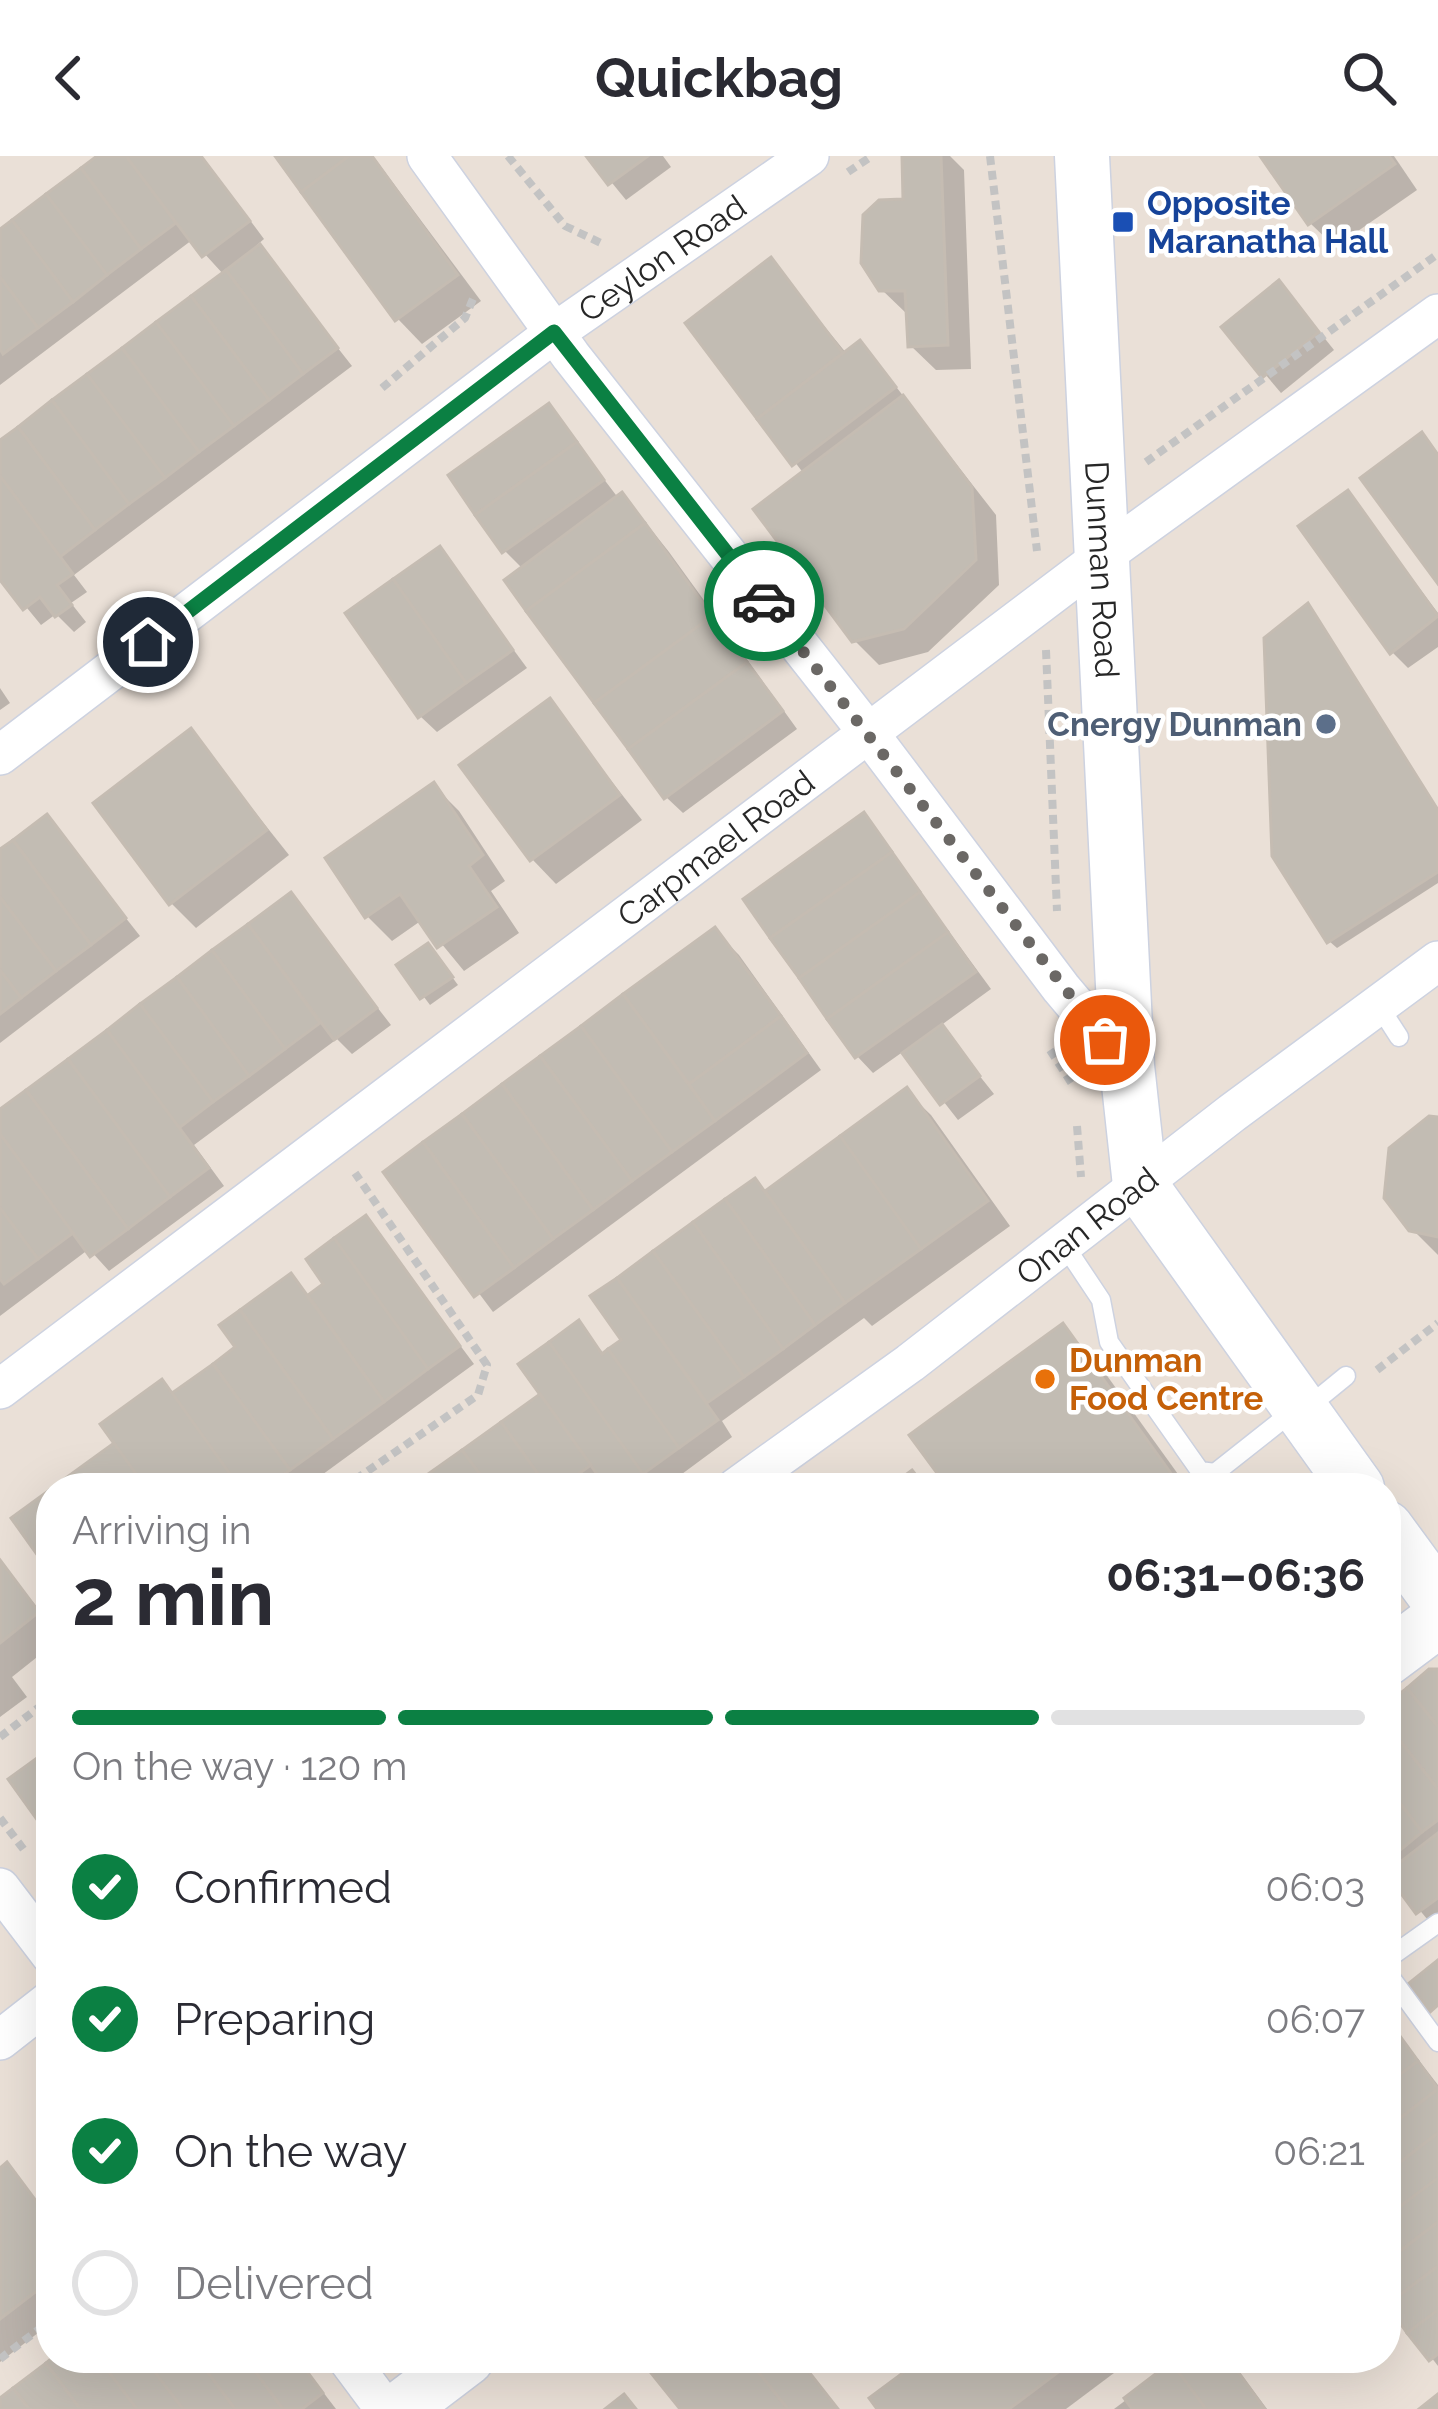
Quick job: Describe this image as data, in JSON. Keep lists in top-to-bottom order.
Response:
{
  "streets": {
    "street": [
      "Ceylon Road",
      "Dunman Road",
      "Carpmael Road",
      "Onan Road"
    ]
  },
  "crossings": [
    ["Dunman Road", "Carpmael Road"],
    ["Dunman Road", "Onan Road"]
  ],
  "places": {
    "transit": ["Opposite Maranatha Hall"],
    "other": ["Cnergy Dunman", "Dunman Food Centre"]
  },
  "page": {
    "header": "Quickbag",
    "heading": ["2 min", "Arriving in", "06:31–06:36"],
    "bar": "On the way · 120 m",
    "list": [
      ["Confirmed", "06:03"],
      ["Preparing", "06:07"],
      ["On the way", "06:21"],
      "Delivered"
    ]
  }
}
